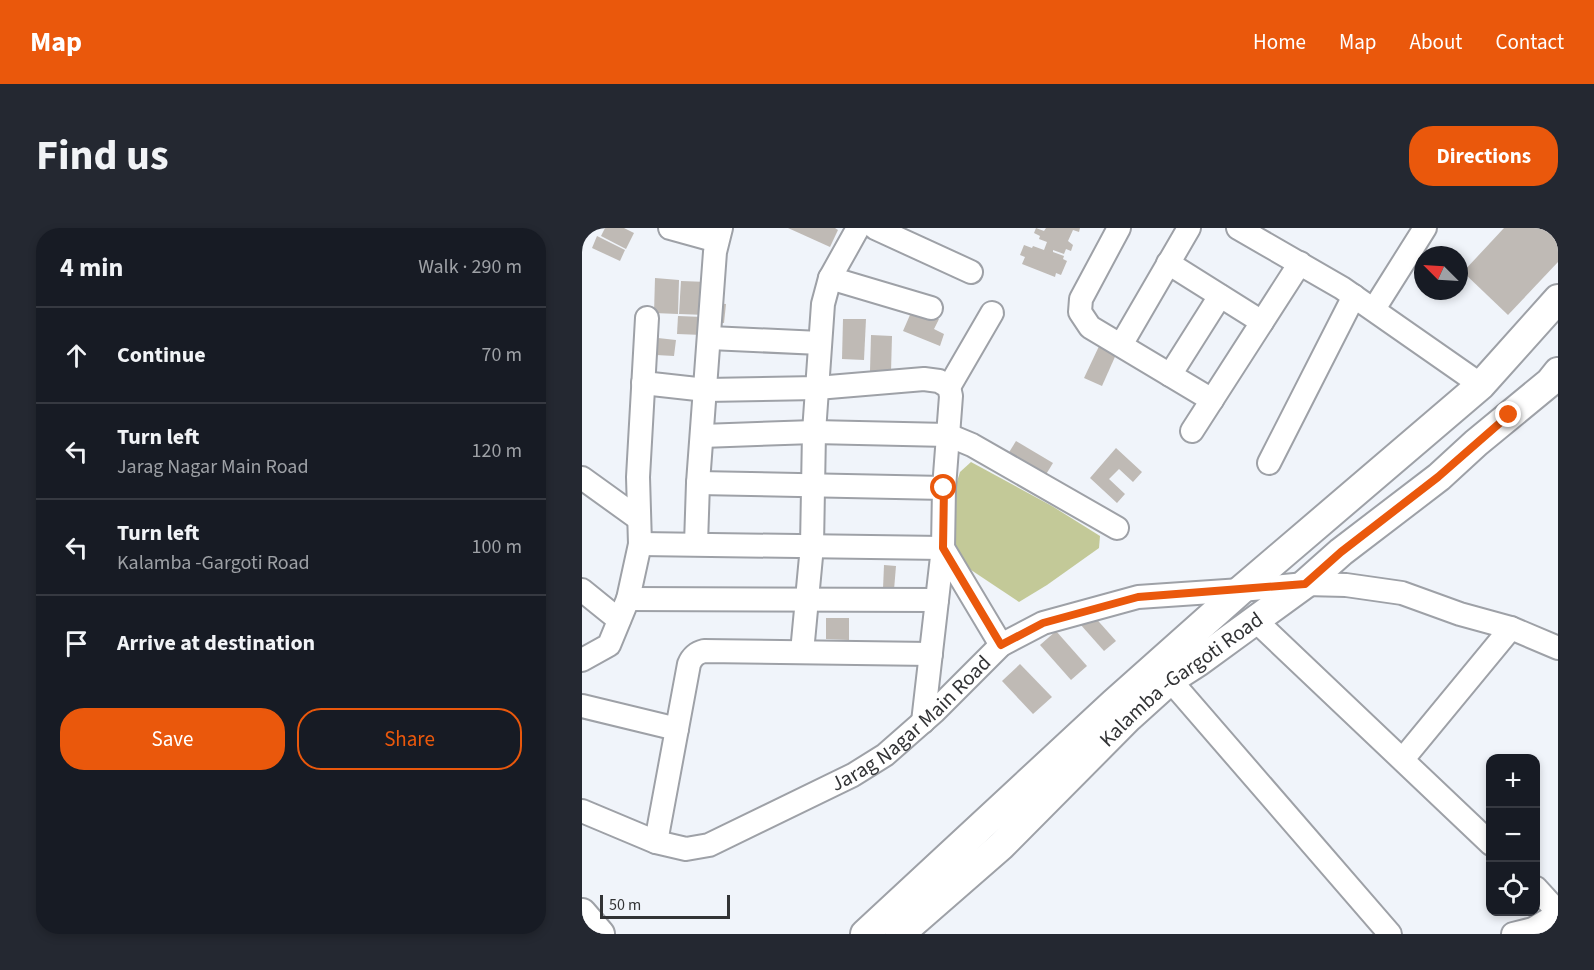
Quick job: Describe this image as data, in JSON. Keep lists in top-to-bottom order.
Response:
{
  "streets": {
    "main road": ["Kalamba -Gargoti Road"],
    "street": ["Jarag Nagar Main Road"]
  },
  "crossings": [
    ["Kalamba -Gargoti Road", "Jarag Nagar Main Road"]
  ],
  "scale_bar": "50 m",
  "north": "top left",
  "page": {
    "header": "Map",
    "nav": [
      "Home",
      "Map",
      "About",
      "Contact"
    ],
    "title": "Find us",
    "buttons": [
      "Directions",
      ["Save", "Share"]
    ],
    "heading": ["4 min", "Walk · 290 m"],
    "list": [
      ["Continue", "70 m"],
      ["Turn left", "Jarag Nagar Main Road", "120 m"],
      ["Turn left", "Kalamba -Gargoti Road", "100 m"],
      "Arrive at destination"
    ],
    "map_buttons": ["+", "−"],
    "scale": "50 m"
  }
}
